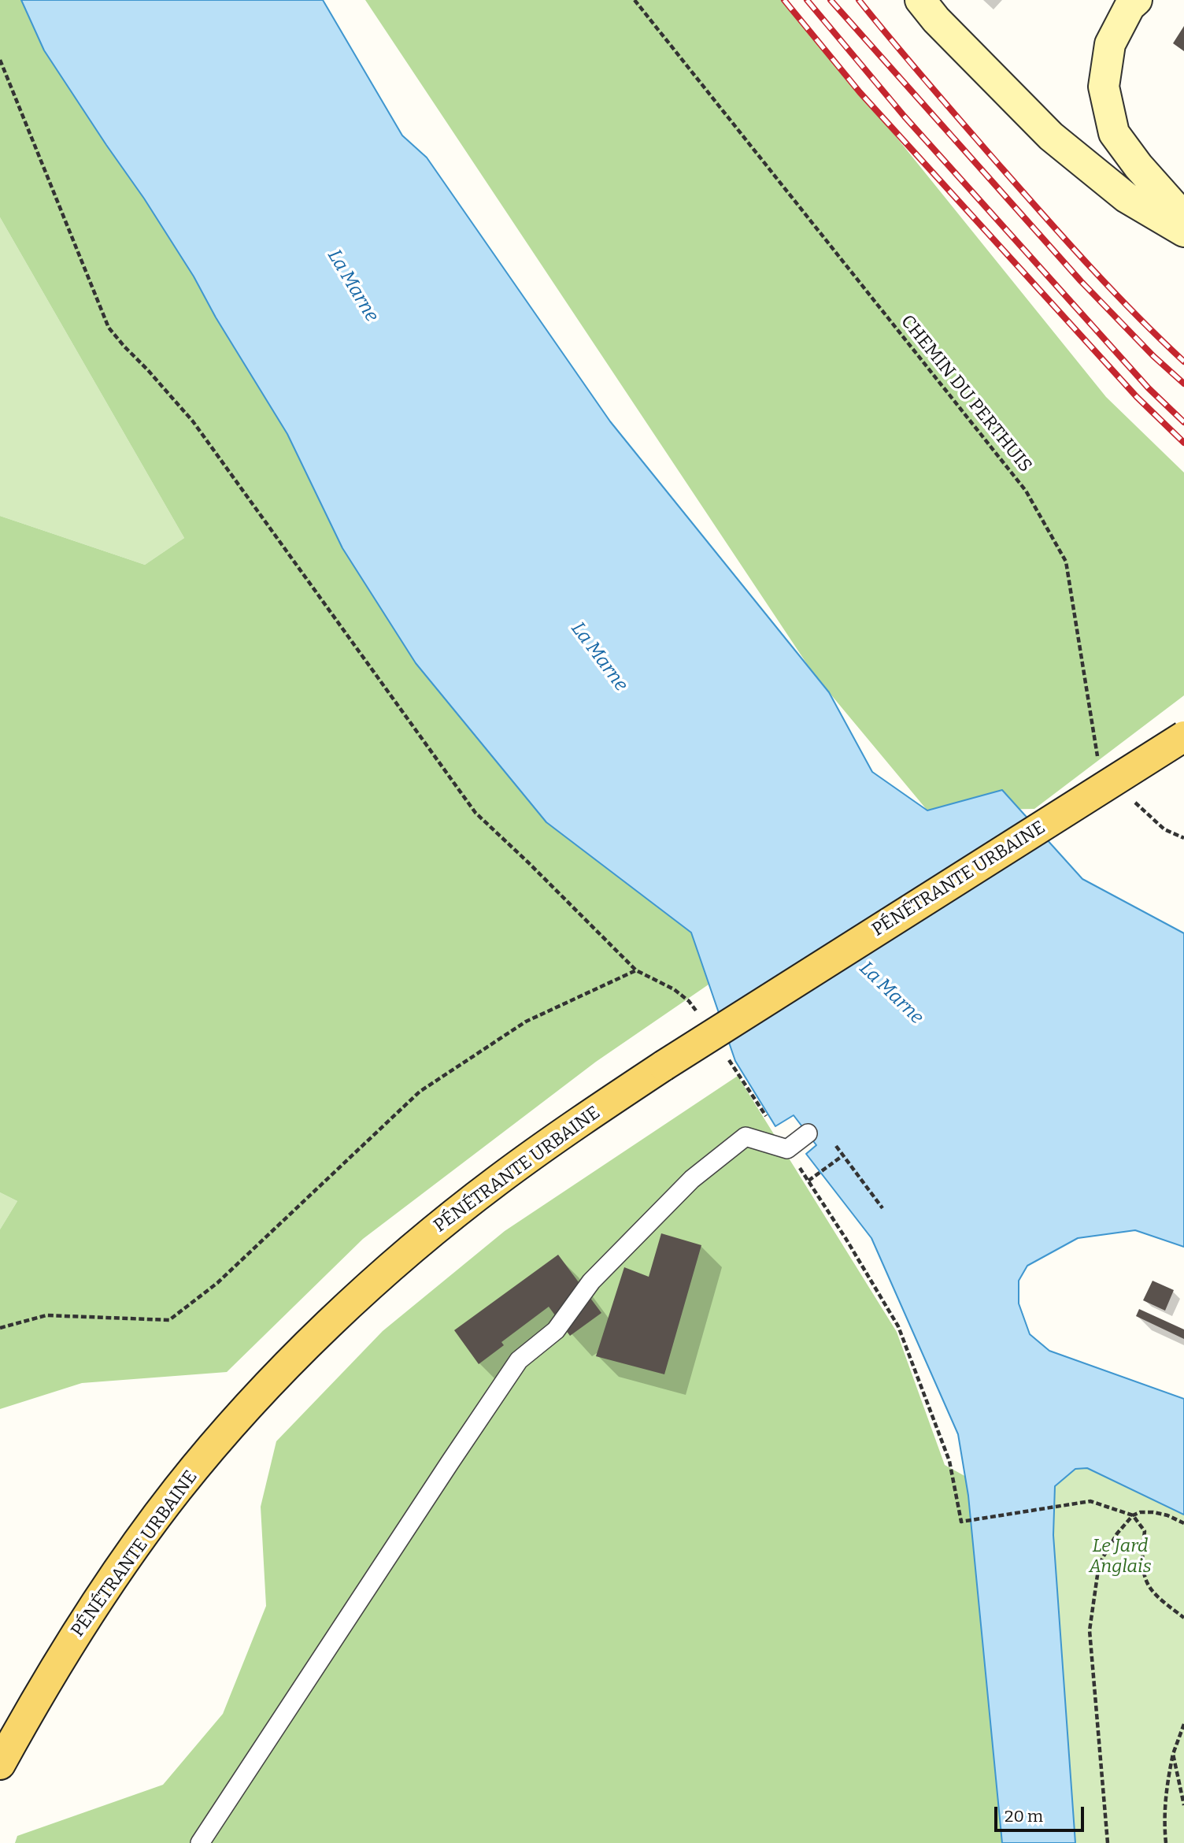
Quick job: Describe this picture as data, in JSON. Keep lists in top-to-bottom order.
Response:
{
  "streets": {
    "main road": ["PÉNÉTRANTE URBAINE"],
    "path": ["CHEMIN DU PERTHUIS"]
  },
  "water": ["La Marne"],
  "parks": ["Le Jard Anglais"],
  "scale_bar": "20 m"
}
